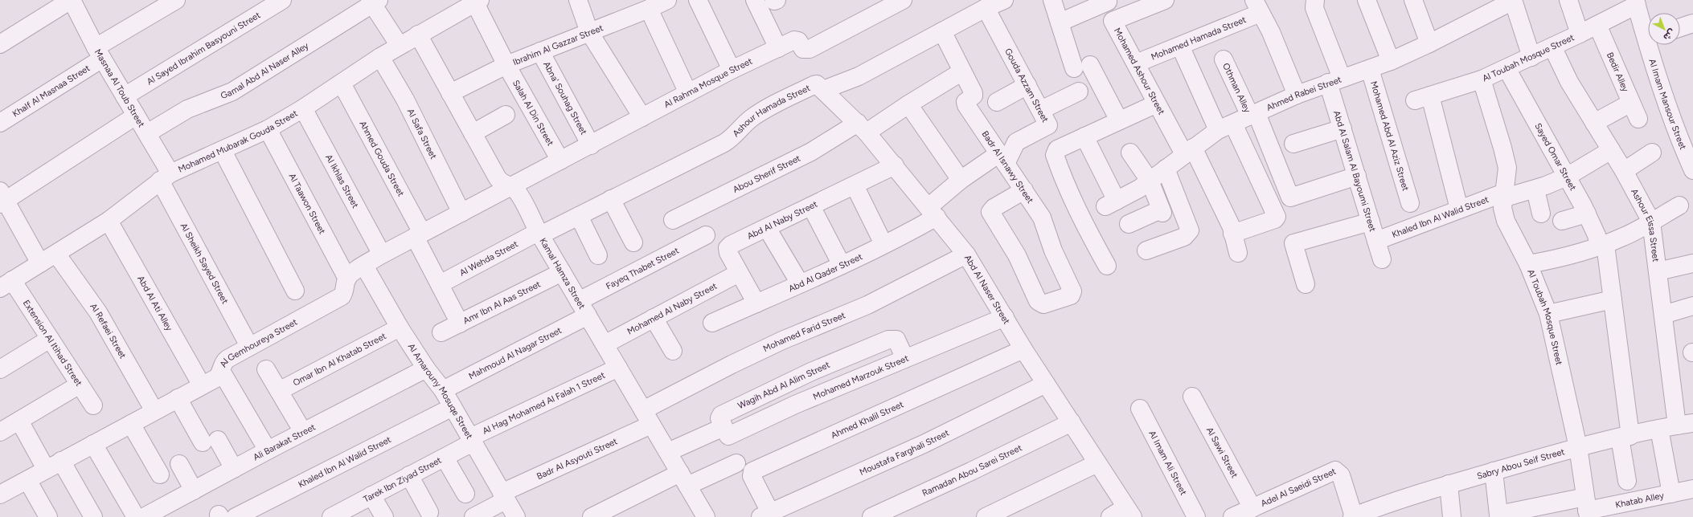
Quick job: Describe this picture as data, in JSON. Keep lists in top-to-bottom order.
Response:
{
  "streets": {
    "street": [
      "Mohamed Hamada Street",
      "Ibrahim Al Gazzar Street",
      "Al Sayed Ibrahim Basyouni Street",
      "Al Toubah Mosque Street",
      "Gamal Abd Al Naser Alley",
      "Mohamed Ashour Street",
      "Bedir Alley",
      "Al Rahma Mosque Street",
      "Gouda Azzam Street",
      "Masnaa Al Toub Street",
      "Othman Alley",
      "Khalf Al Masnaa Street",
      "Ahmed Rabei Street",
      "Abna' Souhag Street",
      "Al Imam Mansour Street",
      "Ashour Hamada Street",
      "Salah Al Din Street",
      "Al Safa Street",
      "Mohamed Abd Al Aziz Street",
      "Mohamed Mubarak Gouda Street",
      "Sayed Omar Street",
      "Ahmed Gouda Street",
      "Badr Al Isnawy Street",
      "Abd Al Salam Al Bayoumi Street",
      "Abou Sherif Street",
      "Al Ikhlas Street",
      "Al Taawon Street",
      "Khaled Ibn Al Walid Street",
      "Abd Al Naby Street",
      "Ashour Eissa Street",
      "Al Wehda Street",
      "Al Sheikh Sayed Street",
      "Fayeq Thabet Street",
      "Abd Al Qader Street",
      "Kamal Hamza Street",
      "Abd Al Naser Street",
      "Abd Al Ati Alley",
      "Amr Ibn Al Aas Street",
      "Mohamed Al Naby Street",
      "Al Refaei Street",
      "Mohamed Farid Street",
      "Extension Al Itihad Street",
      "Al Gemhoureya Street",
      "Mahmoud Al Nagar Street",
      "Omar Ibn Al Khatab Street",
      "Mohamed Marzouk Street",
      "Wagih Abd Al Alim Street",
      "Al Amarouny Mosuqe Street",
      "Al Hag Mohamed Al Falah 1 Street",
      "Ahmed Khalil Street",
      "Ali Barakat Street",
      "Moustafa Farghali Street",
      "Al Sawi Street",
      "Badr Al Asyouti Street",
      "Al Imam Ali Street",
      "Sabry Abou Seif Street",
      "Ramadan Abou Sarei Street",
      "Tarek Ibn Ziyad Street",
      "Adel Al Saeidi Street",
      "Khatab Alley"
    ]
  },
  "crossings": [
    ["Mohamed Hamada Street", "Mohamed Ashour Street"],
    ["Ibrahim Al Gazzar Street", "Abna' Souhag Street"],
    ["Ibrahim Al Gazzar Street", "Salah Al Din Street"],
    ["Ibrahim Al Gazzar Street", "Kamal Hamza Street"],
    ["Al Sayed Ibrahim Basyouni Street", "Masnaa Al Toub Street"],
    ["Al Toubah Mosque Street", "Bedir Alley"],
    ["Al Toubah Mosque Street", "Al Imam Mansour Street"],
    ["Al Toubah Mosque Street", "Sayed Omar Street"],
    ["Al Toubah Mosque Street", "Khaled Ibn Al Walid Street"],
    ["Al Toubah Mosque Street", "Ashour Eissa Street"],
    ["Al Toubah Mosque Street", "Sabry Abou Seif Street"],
    ["Al Toubah Mosque Street", "Khatab Alley"],
    ["Gamal Abd Al Naser Alley", "Masnaa Al Toub Street"],
    ["Mohamed Ashour Street", "Ahmed Rabei Street"],
    ["Al Rahma Mosque Street", "Abna' Souhag Street"],
    ["Al Rahma Mosque Street", "Salah Al Din Street"],
    ["Al Rahma Mosque Street", "Kamal Hamza Street"],
    ["Gouda Azzam Street", "Ashour Hamada Street"],
    ["Gouda Azzam Street", "Badr Al Isnawy Street"],
    ["Masnaa Al Toub Street", "Khalf Al Masnaa Street"],
    ["Masnaa Al Toub Street", "Mohamed Mubarak Gouda Street"],
    ["Masnaa Al Toub Street", "Al Sheikh Sayed Street"],
    ["Othman Alley", "Ahmed Rabei Street"],
    ["Othman Alley", "Abd Al Salam Al Bayoumi Street"],
    ["Ahmed Rabei Street", "Mohamed Abd Al Aziz Street"],
    ["Ahmed Rabei Street", "Abd Al Salam Al Bayoumi Street"],
    ["Ashour Hamada Street", "Badr Al Isnawy Street"],
    ["Ashour Hamada Street", "Al Wehda Street"],
    ["Ashour Hamada Street", "Kamal Hamza Street"],
    ["Ashour Hamada Street", "Abd Al Naser Street"],
    ["Salah Al Din Street", "Mohamed Mubarak Gouda Street"],
    ["Al Safa Street", "Mohamed Mubarak Gouda Street"],
    ["Mohamed Mubarak Gouda Street", "Ahmed Gouda Street"],
    ["Mohamed Mubarak Gouda Street", "Al Ikhlas Street"],
    ["Mohamed Mubarak Gouda Street", "Al Taawon Street"],
    ["Mohamed Mubarak Gouda Street", "Al Sheikh Sayed Street"],
    ["Mohamed Mubarak Gouda Street", "Kamal Hamza Street"],
    ["Mohamed Mubarak Gouda Street", "Abd Al Ati Alley"],
    ["Mohamed Mubarak Gouda Street", "Al Refaei Street"],
    ["Mohamed Mubarak Gouda Street", "Extension Al Itihad Street"],
    ["Sayed Omar Street", "Khaled Ibn Al Walid Street"],
    ["Sayed Omar Street", "Sabry Abou Seif Street"],
    ["Ahmed Gouda Street", "Al Wehda Street"],
    ["Ahmed Gouda Street", "Amr Ibn Al Aas Street"],
    ["Badr Al Isnawy Street", "Abou Sherif Street"],
    ["Abd Al Salam Al Bayoumi Street", "Khaled Ibn Al Walid Street"],
    ["Abou Sherif Street", "Abd Al Naser Street"],
    ["Al Taawon Street", "Al Gemhoureya Street"],
    ["Khaled Ibn Al Walid Street", "Ashour Eissa Street"],
    ["Khaled Ibn Al Walid Street", "Al Amarouny Mosuqe Street"],
    ["Abd Al Naby Street", "Abd Al Qader Street"],
    ["Abd Al Naby Street", "Abd Al Naser Street"],
    ["Abd Al Naby Street", "Mohamed Al Naby Street"],
    ["Ashour Eissa Street", "Sabry Abou Seif Street"],
    ["Al Wehda Street", "Kamal Hamza Street"],
    ["Al Sheikh Sayed Street", "Al Gemhoureya Street"],
    ["Fayeq Thabet Street", "Kamal Hamza Street"],
    ["Fayeq Thabet Street", "Mahmoud Al Nagar Street"],
    ["Abd Al Qader Street", "Abd Al Naser Street"],
    ["Kamal Hamza Street", "Amr Ibn Al Aas Street"],
    ["Kamal Hamza Street", "Mohamed Al Naby Street"],
    ["Kamal Hamza Street", "Mohamed Farid Street"],
    ["Kamal Hamza Street", "Mahmoud Al Nagar Street"],
    ["Kamal Hamza Street", "Al Hag Mohamed Al Falah 1 Street"],
    ["Kamal Hamza Street", "Badr Al Asyouti Street"],
    ["Abd Al Naser Street", "Mohamed Farid Street"],
    ["Abd Al Naser Street", "Mohamed Marzouk Street"],
    ["Abd Al Naser Street", "Ahmed Khalil Street"],
    ["Abd Al Naser Street", "Moustafa Farghali Street"],
    ["Abd Al Naser Street", "Ramadan Abou Sarei Street"],
    ["Abd Al Ati Alley", "Al Gemhoureya Street"],
    ["Al Refaei Street", "Al Gemhoureya Street"],
    ["Mohamed Farid Street", "Badr Al Asyouti Street"],
    ["Mahmoud Al Nagar Street", "Al Amarouny Mosuqe Street"],
    ["Omar Ibn Al Khatab Street", "Al Amarouny Mosuqe Street"],
    ["Mohamed Marzouk Street", "Wagih Abd Al Alim Street"],
    ["Al Amarouny Mosuqe Street", "Al Hag Mohamed Al Falah 1 Street"],
    ["Al Amarouny Mosuqe Street", "Ali Barakat Street"],
    ["Al Amarouny Mosuqe Street", "Badr Al Asyouti Street"],
    ["Al Amarouny Mosuqe Street", "Tarek Ibn Ziyad Street"],
    ["Al Hag Mohamed Al Falah 1 Street", "Tarek Ibn Ziyad Street"],
    ["Ahmed Khalil Street", "Moustafa Farghali Street"],
    ["Al Sawi Street", "Adel Al Saeidi Street"],
    ["Sabry Abou Seif Street", "Adel Al Saeidi Street"],
    ["Sabry Abou Seif Street", "Khatab Alley"]
  ],
  "north": "bottom right"
}
